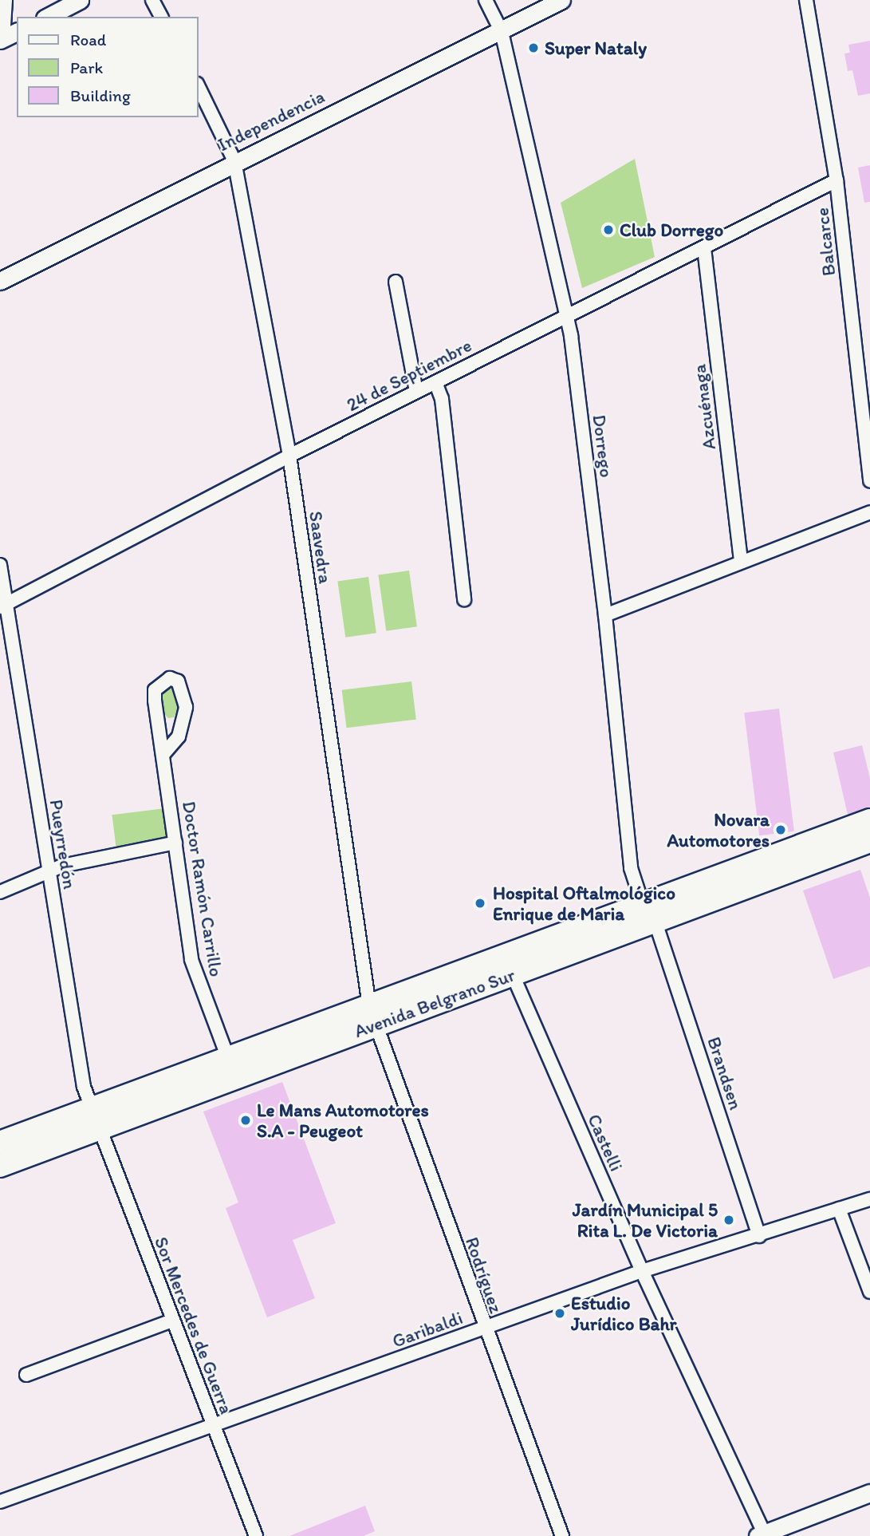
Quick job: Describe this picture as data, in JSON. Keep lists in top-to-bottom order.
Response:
{
  "streets": {
    "highway": ["Avenida Belgrano Sur"],
    "street": [
      "Independencia",
      "Balcarce",
      "24 de Septiembre",
      "Azcuénaga",
      "Dorrego",
      "Saavedra",
      "Pueyrredón",
      "Doctor Ramón Carrillo",
      "Brandsen",
      "Castelli",
      "Rodríguez",
      "Sor Mercedes de Guerra",
      "Garibaldi"
    ]
  },
  "crossings": [
    ["Independencia", "Dorrego"],
    ["Independencia", "Saavedra"],
    ["Balcarce", "24 de Septiembre"],
    ["24 de Septiembre", "Azcuénaga"],
    ["24 de Septiembre", "Dorrego"],
    ["24 de Septiembre", "Saavedra"],
    ["24 de Septiembre", "Pueyrredón"],
    ["Dorrego", "Avenida Belgrano Sur"],
    ["Dorrego", "Brandsen"],
    ["Saavedra", "Avenida Belgrano Sur"],
    ["Saavedra", "Rodríguez"],
    ["Pueyrredón", "Avenida Belgrano Sur"],
    ["Pueyrredón", "Sor Mercedes de Guerra"],
    ["Doctor Ramón Carrillo", "Avenida Belgrano Sur"],
    ["Avenida Belgrano Sur", "Brandsen"],
    ["Avenida Belgrano Sur", "Castelli"],
    ["Avenida Belgrano Sur", "Rodríguez"],
    ["Avenida Belgrano Sur", "Sor Mercedes de Guerra"],
    ["Brandsen", "Garibaldi"],
    ["Castelli", "Garibaldi"],
    ["Rodríguez", "Garibaldi"],
    ["Sor Mercedes de Guerra", "Garibaldi"]
  ],
  "places": [
    "Super Nataly",
    "Club Dorrego",
    "Novara Automotores",
    "Hospital Oftalmológico Enrique de Maria",
    "Le Mans Automotores S.A - Peugeot",
    "Jardín Municipal 5 Rita L. De Victoria",
    "Estudio Jurídico Bahr"
  ],
  "legend": ["Road", "Park", "Building"]
}
